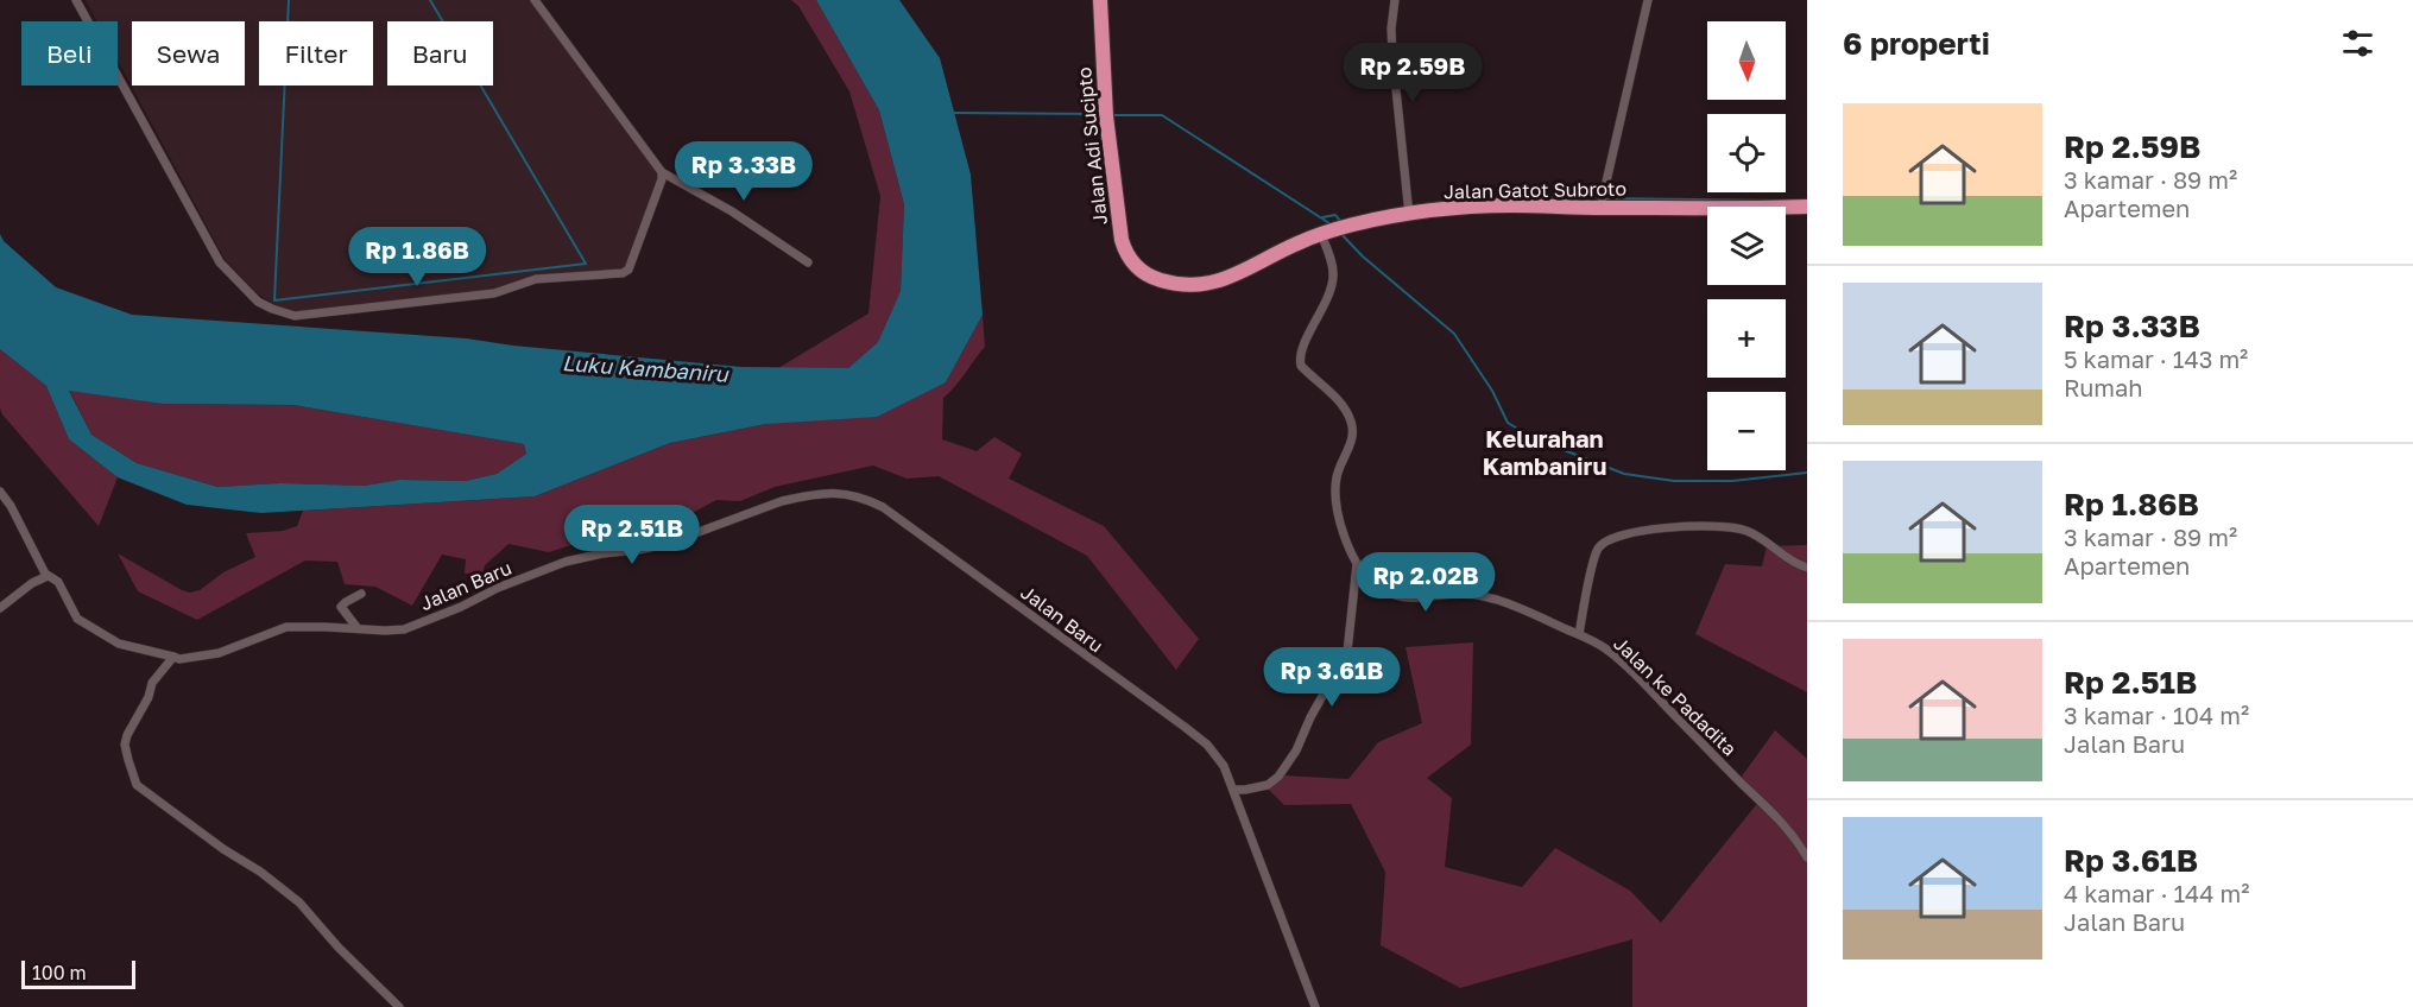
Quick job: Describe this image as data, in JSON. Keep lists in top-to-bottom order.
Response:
{
  "streets": {
    "highway": ["Jalan Adi Sucipto", "Jalan Gatot Subroto"],
    "street": ["Jalan Baru", "Jalan ke Padadita"]
  },
  "crossings": [
    ["Jalan Adi Sucipto", "Jalan Gatot Subroto"],
    ["Jalan Gatot Subroto", "Jalan ke Padadita"]
  ],
  "districts": ["Kelurahan Kambaniru"],
  "water": ["Luku Kambaniru"],
  "scale_bar": "100 m",
  "north": "bottom",
  "page": {
    "heading": "6 properti",
    "map_buttons": ["+", "−"],
    "chip": [
      "Beli",
      "Sewa",
      "Filter",
      "Baru"
    ],
    "price": [
      "Rp 2.59B",
      "Rp 3.33B",
      "Rp 1.86B",
      "Rp 2.51B",
      "Rp 2.02B",
      "Rp 3.61B"
    ],
    "list": [
      {
        "name": "Rp 2.59B",
        "note": "3 kamar · 89 m² · Apartemen"
      },
      {
        "name": "Rp 3.33B",
        "note": "5 kamar · 143 m² · Rumah"
      },
      {
        "name": "Rp 1.86B",
        "note": "3 kamar · 89 m² · Apartemen"
      },
      {
        "name": "Rp 2.51B",
        "note": "3 kamar · 104 m² · Jalan Baru"
      },
      {
        "name": "Rp 3.61B",
        "note": "4 kamar · 144 m² · Jalan Baru"
      }
    ],
    "scale": "100 m"
  }
}
